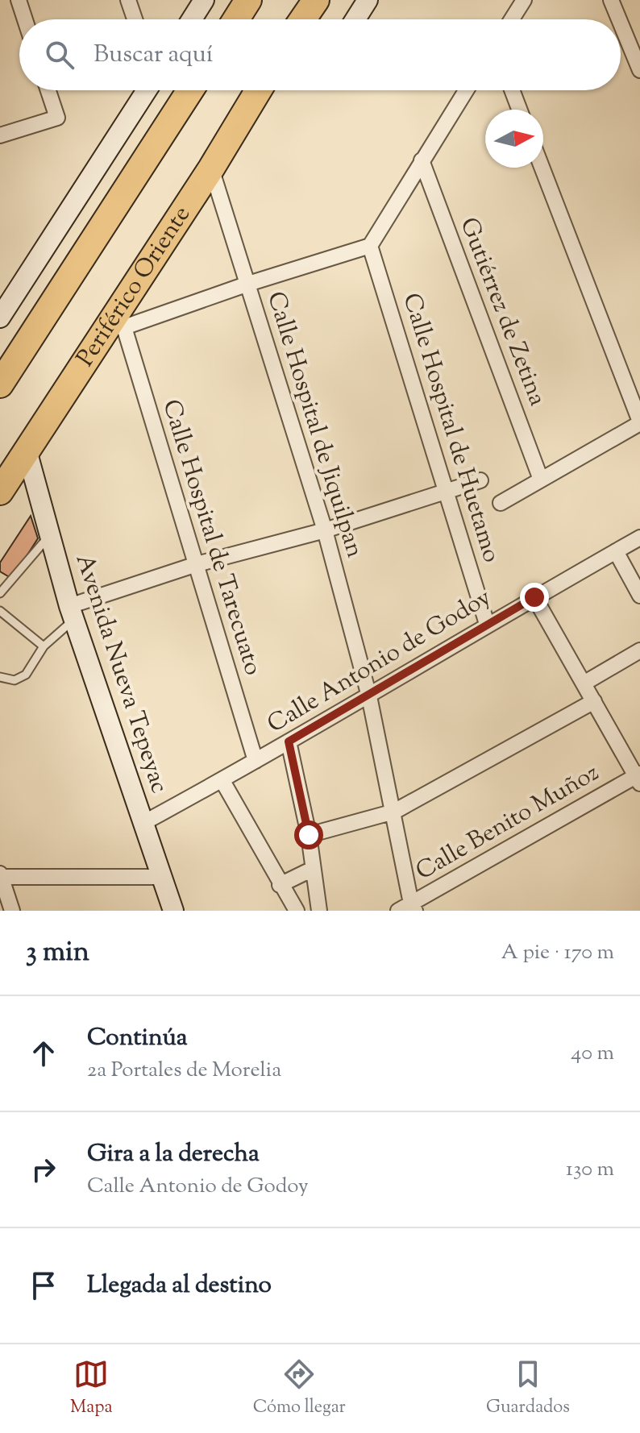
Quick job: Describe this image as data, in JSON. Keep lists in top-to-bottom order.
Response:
{
  "streets": {
    "highway": ["Periférico Oriente"],
    "street": [
      "Gutiérrez de Zetina",
      "Calle Hospital de Jiquilpan",
      "Calle Hospital de Huetamo",
      "Calle Hospital de Tarecuato",
      "Calle Antonio de Godoy",
      "Avenida Nueva Tepeyac",
      "Calle Benito Muñoz"
    ]
  },
  "crossings": [
    ["Periférico Oriente", "Calle Hospital de Jiquilpan"],
    ["Periférico Oriente", "Calle Hospital de Tarecuato"],
    ["Periférico Oriente", "Avenida Nueva Tepeyac"],
    ["Calle Hospital de Jiquilpan", "Calle Antonio de Godoy"],
    ["Calle Hospital de Jiquilpan", "Calle Benito Muñoz"],
    ["Calle Hospital de Huetamo", "Calle Antonio de Godoy"],
    ["Calle Hospital de Tarecuato", "Calle Antonio de Godoy"],
    ["Calle Antonio de Godoy", "Avenida Nueva Tepeyac"]
  ],
  "north": "right",
  "page": {
    "search": "Buscar aquí",
    "heading": ["3 min", "A pie · 170 m"],
    "list": [
      ["Continúa", "2a Portales de Morelia", "40 m"],
      ["Gira a la derecha", "Calle Antonio de Godoy", "130 m"],
      "Llegada al destino"
    ],
    "nav": ["Mapa", "Cómo llegar", "Guardados"]
  }
}
